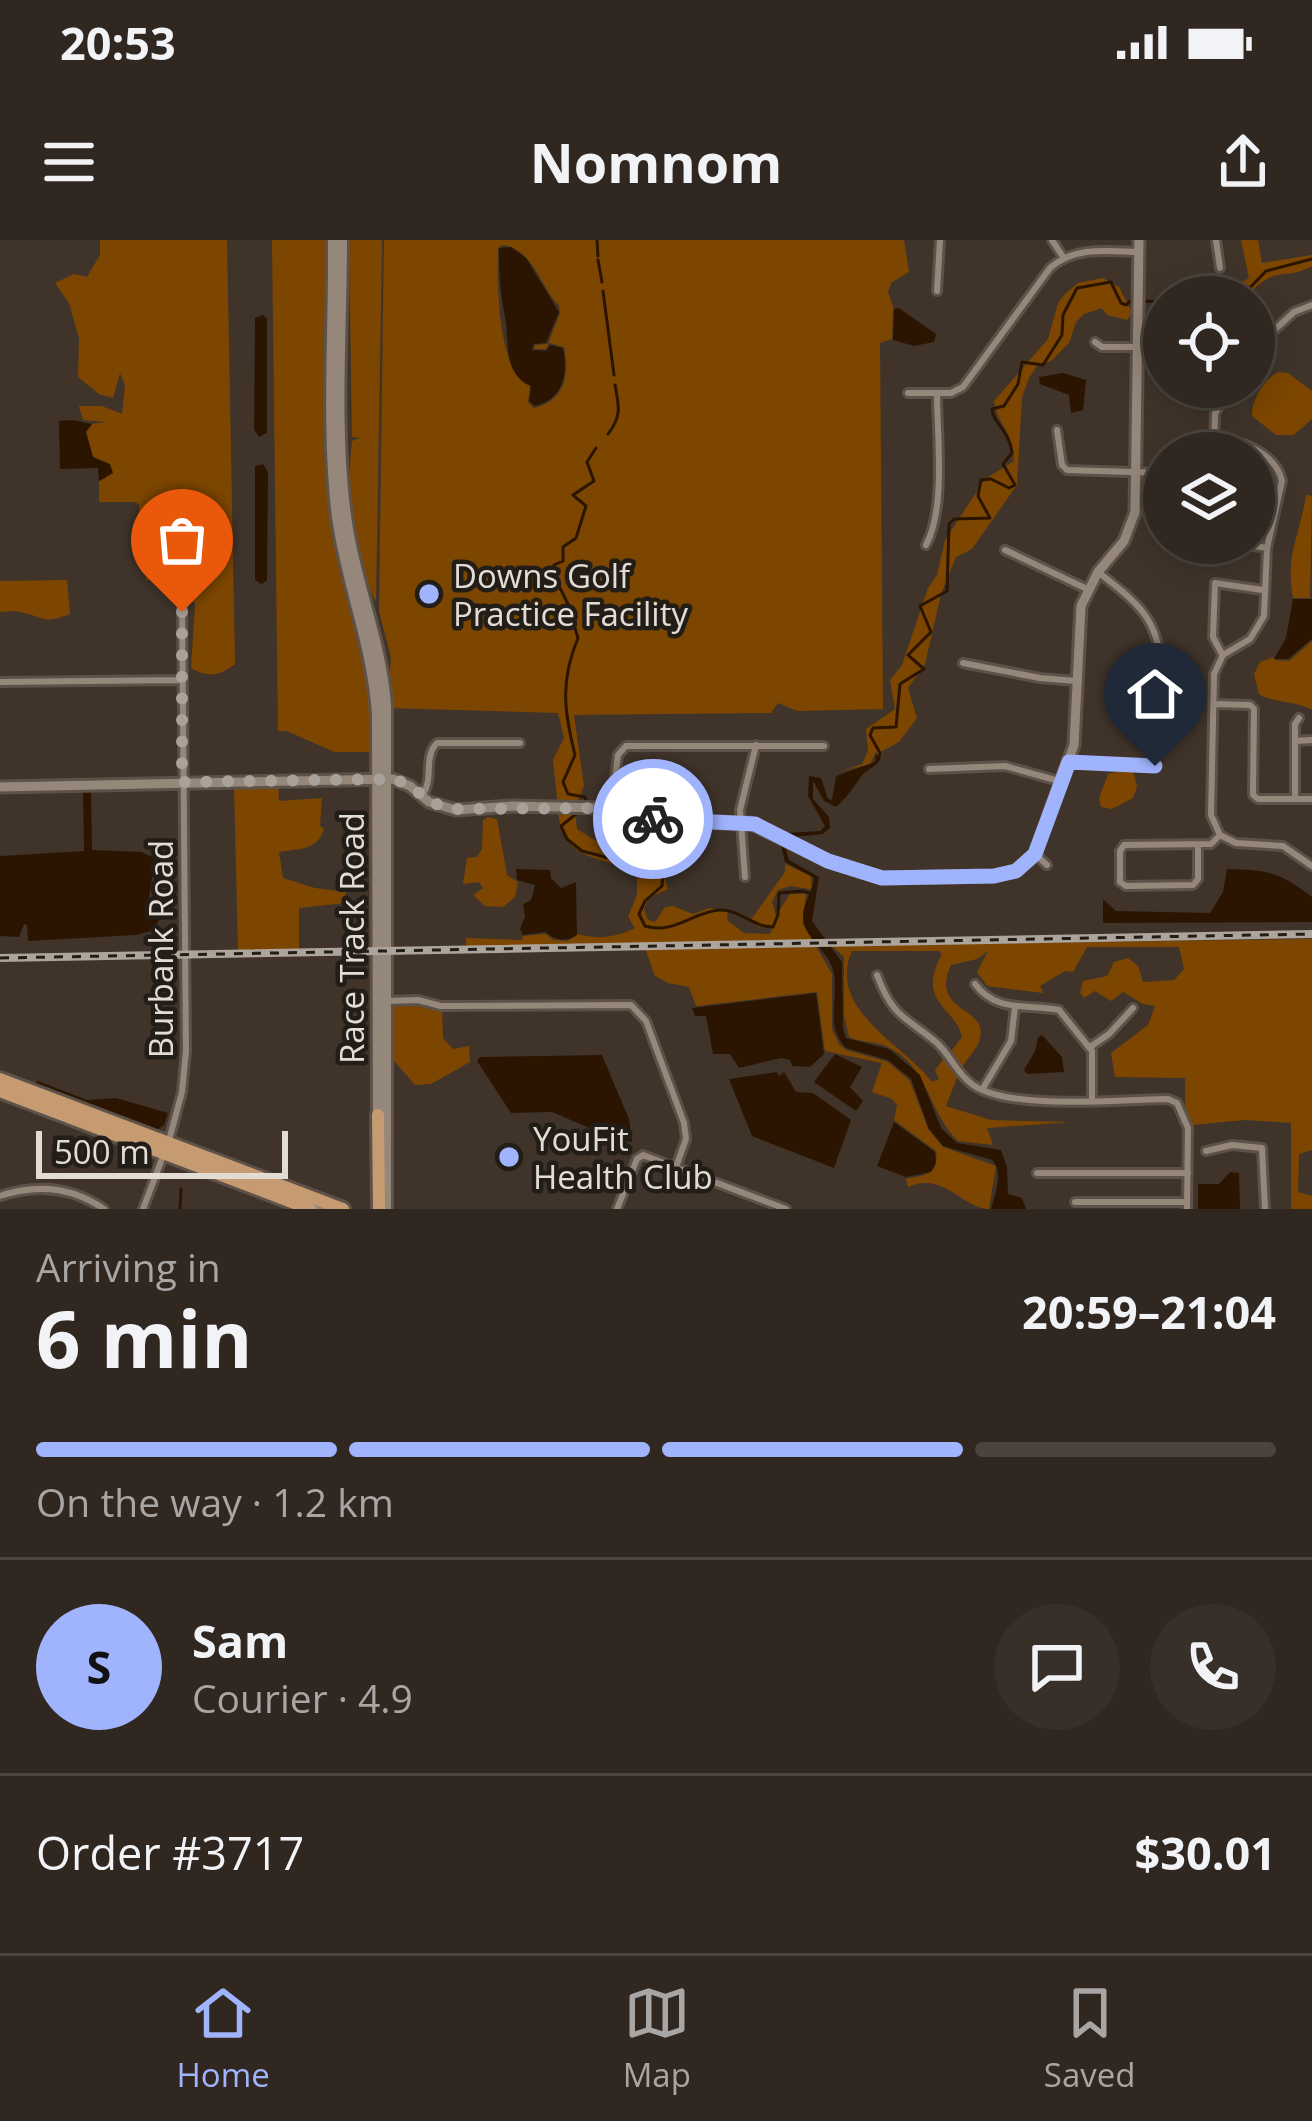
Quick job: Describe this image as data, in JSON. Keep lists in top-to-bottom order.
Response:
{
  "streets": {
    "main road": ["Race Track Road"],
    "street": ["Burbank Road"]
  },
  "places": ["Downs Golf Practice Facility", "YouFit Health Club"],
  "scale_bar": "500 m",
  "page": {
    "status": "20:53",
    "header": "Nomnom",
    "scale": "500 m",
    "heading": ["6 min", "Arriving in", "20:59–21:04"],
    "panel": [
      "Sam",
      "Courier · 4.9",
      "Order #3717",
      "$30.01"
    ],
    "bar": "On the way · 1.2 km",
    "round": "S",
    "tabs": ["Home", "Map", "Saved"]
  }
}
